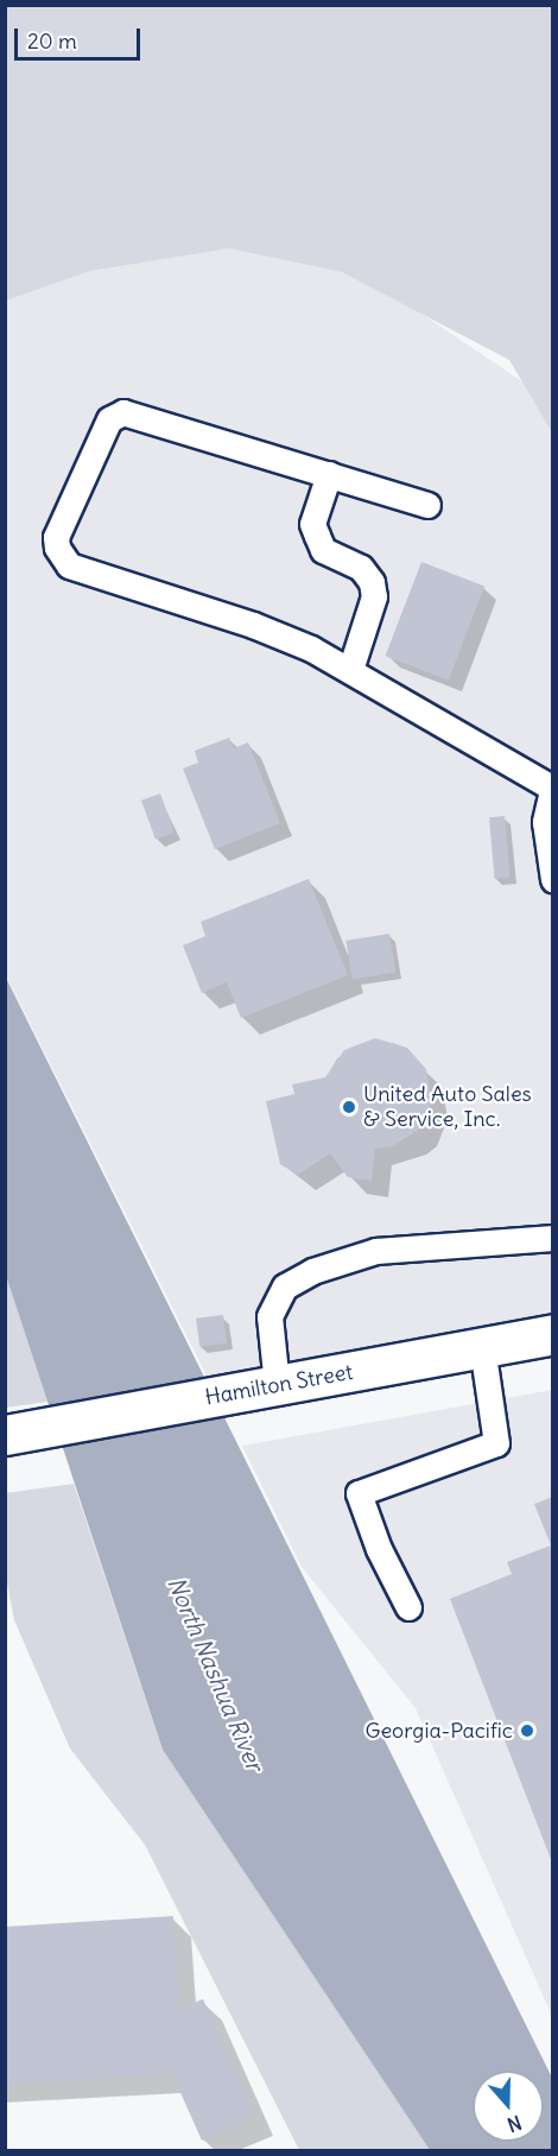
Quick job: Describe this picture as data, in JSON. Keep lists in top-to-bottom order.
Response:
{
  "streets": {
    "main road": ["Hamilton Street"]
  },
  "water": ["North Nashua River"],
  "places": ["United Auto Sales & Service, Inc.", "Georgia-Pacific"],
  "scale_bar": "20 m",
  "north": "bottom"
}
